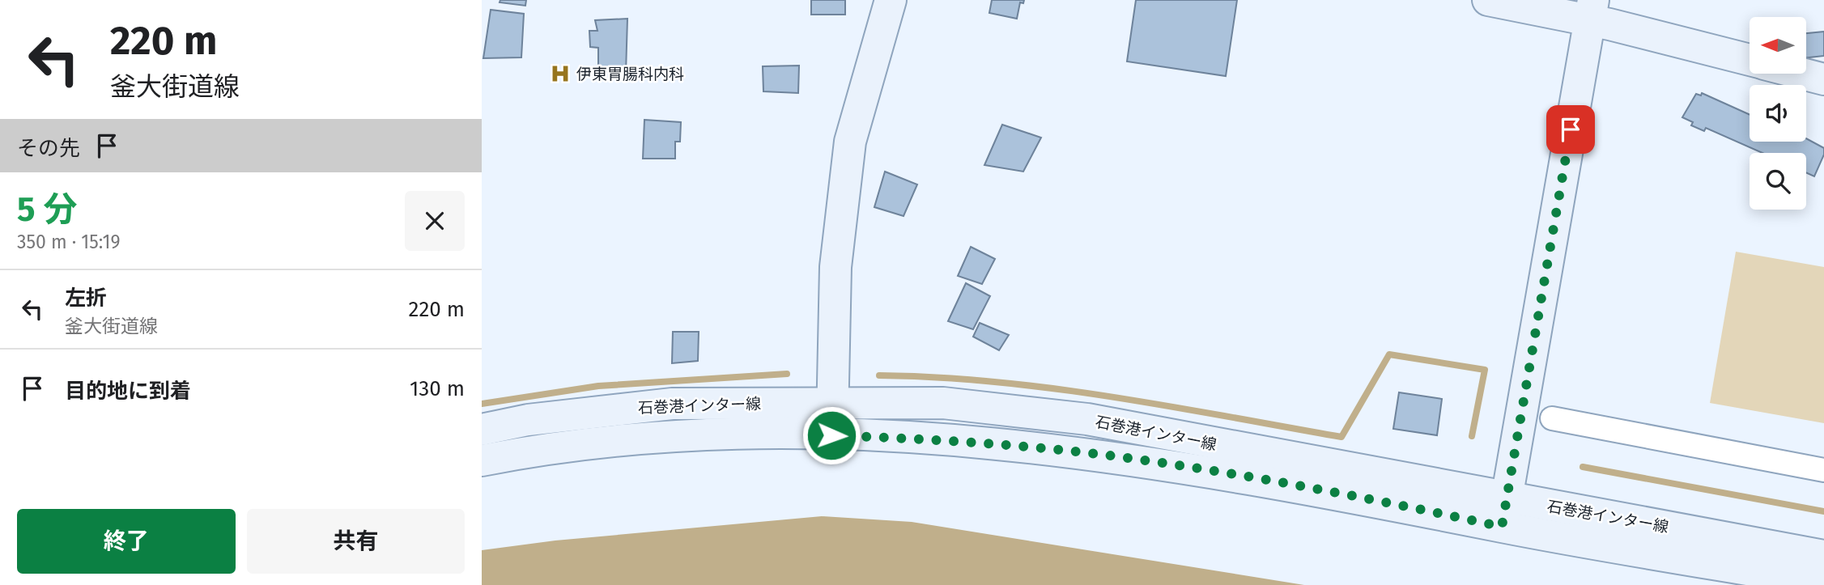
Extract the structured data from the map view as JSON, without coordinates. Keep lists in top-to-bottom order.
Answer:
{
  "streets": {
    "main road": ["石巻港インター線"]
  },
  "places": {
    "hospital": ["伊東胃腸科内科"]
  },
  "north": "left",
  "page": {
    "turn": ["220 m", "釜大街道線"],
    "then": "その先",
    "heading": ["5 分", "350 m · 15:19"],
    "list": [
      {
        "name": "左折",
        "note": "釜大街道線",
        "value": "220 m"
      },
      {
        "name": "目的地に到着",
        "value": "130 m"
      }
    ],
    "buttons": ["終了", "共有"]
  }
}
